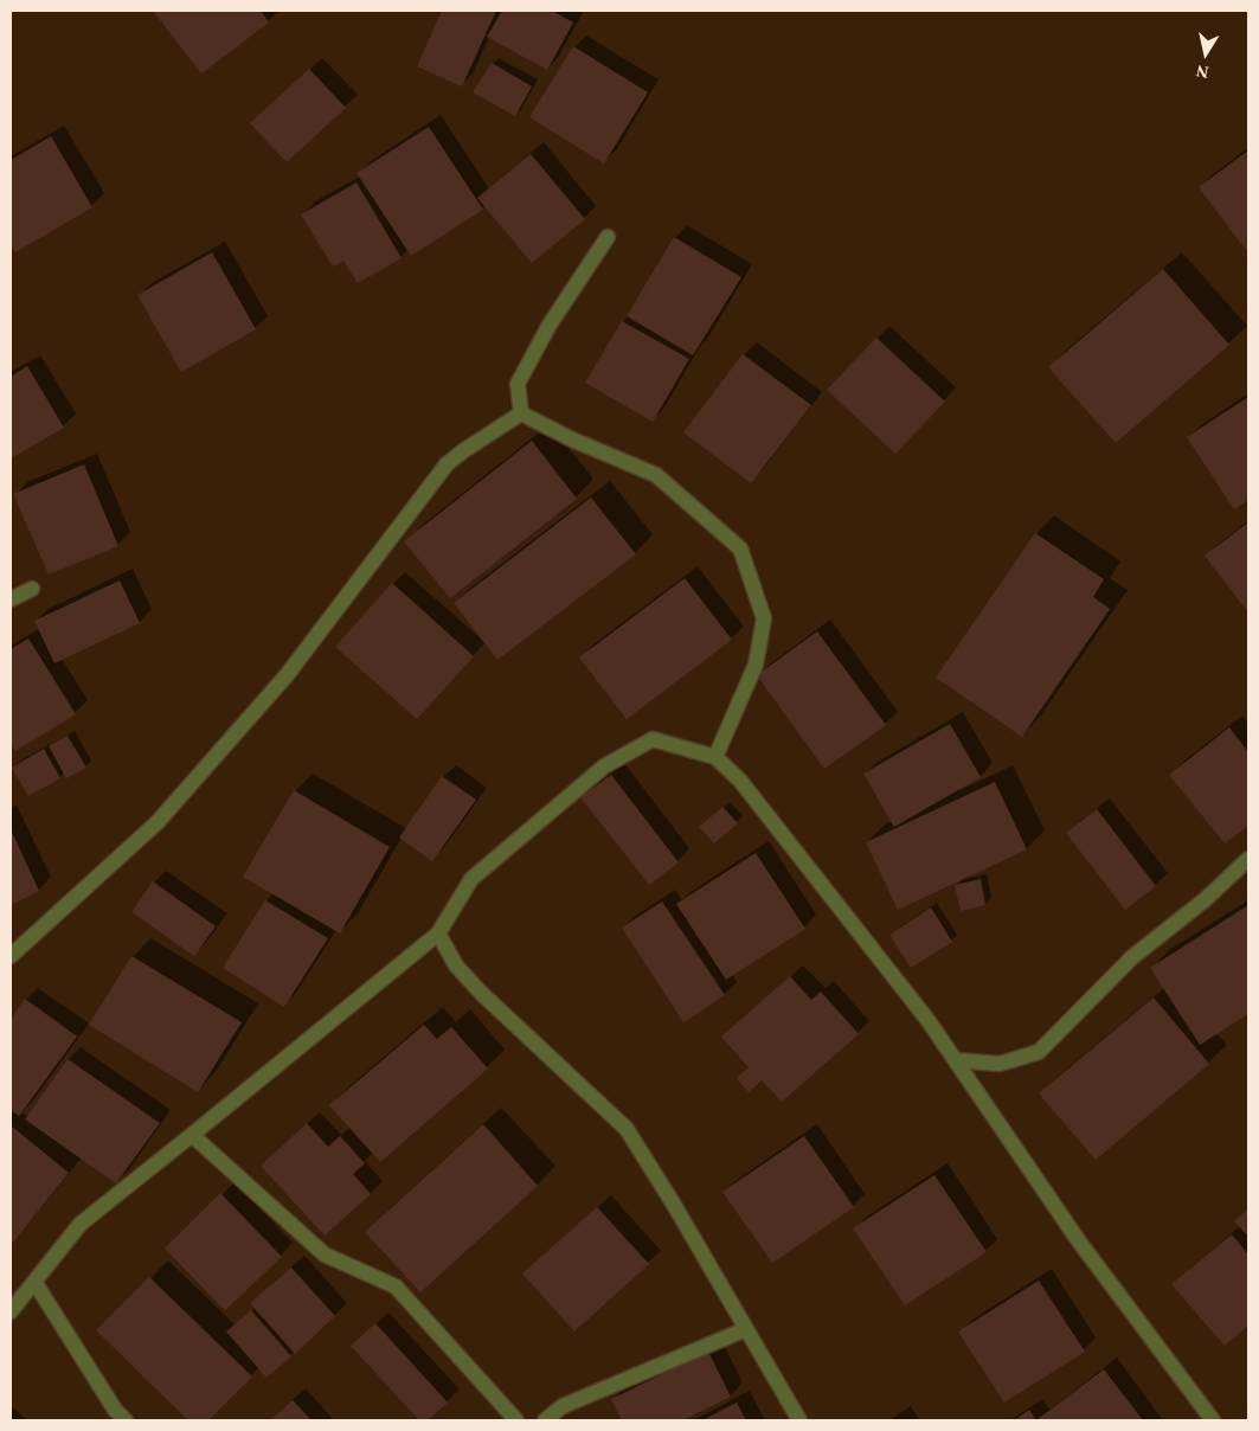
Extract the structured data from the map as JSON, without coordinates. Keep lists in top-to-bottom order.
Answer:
{
  "north": "bottom"
}
